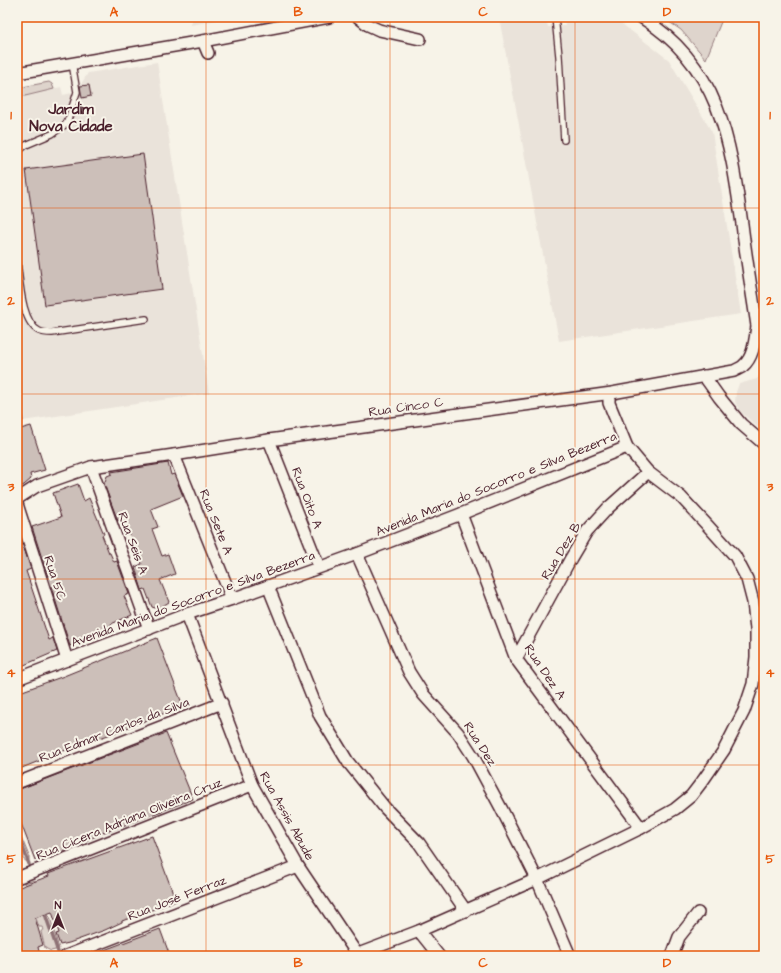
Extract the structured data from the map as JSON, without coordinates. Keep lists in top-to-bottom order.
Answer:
{
  "streets": {
    "street": [
      "Rua Cinco C",
      "Avenida Maria do Socorro e Silva Bezerra",
      "Rua Oito A",
      "Rua Sete A",
      "Rua Seis A",
      "Rua Dez B",
      "Rua 5C",
      "Rua Dez A",
      "Rua Edmar Carlos da Silva",
      "Rua Dez",
      "Rua Assis Abude",
      "Rua Cícera Adriana Oliveira Cruz",
      "Rua José Ferraz"
    ]
  },
  "crossings": [
    ["Rua Cinco C", "Rua Oito A"],
    ["Rua Cinco C", "Rua Sete A"],
    ["Rua Cinco C", "Rua Seis A"],
    ["Avenida Maria do Socorro e Silva Bezerra", "Rua Oito A"],
    ["Avenida Maria do Socorro e Silva Bezerra", "Rua Sete A"],
    ["Avenida Maria do Socorro e Silva Bezerra", "Rua Seis A"],
    ["Avenida Maria do Socorro e Silva Bezerra", "Rua Dez B"],
    ["Avenida Maria do Socorro e Silva Bezerra", "Rua 5C"],
    ["Avenida Maria do Socorro e Silva Bezerra", "Rua Dez A"],
    ["Avenida Maria do Socorro e Silva Bezerra", "Rua Dez"],
    ["Avenida Maria do Socorro e Silva Bezerra", "Rua Assis Abude"],
    ["Rua Dez B", "Rua Dez A"],
    ["Rua Edmar Carlos da Silva", "Rua Assis Abude"],
    ["Rua Assis Abude", "Rua Cícera Adriana Oliveira Cruz"],
    ["Rua Assis Abude", "Rua José Ferraz"]
  ],
  "districts": ["Jardim Nova Cidade"],
  "north": "top",
  "grid": {
    "columns": [
      "A",
      "B",
      "C",
      "D"
    ],
    "rows": [
      "1",
      "2",
      "3",
      "4",
      "5"
    ]
  }
}
